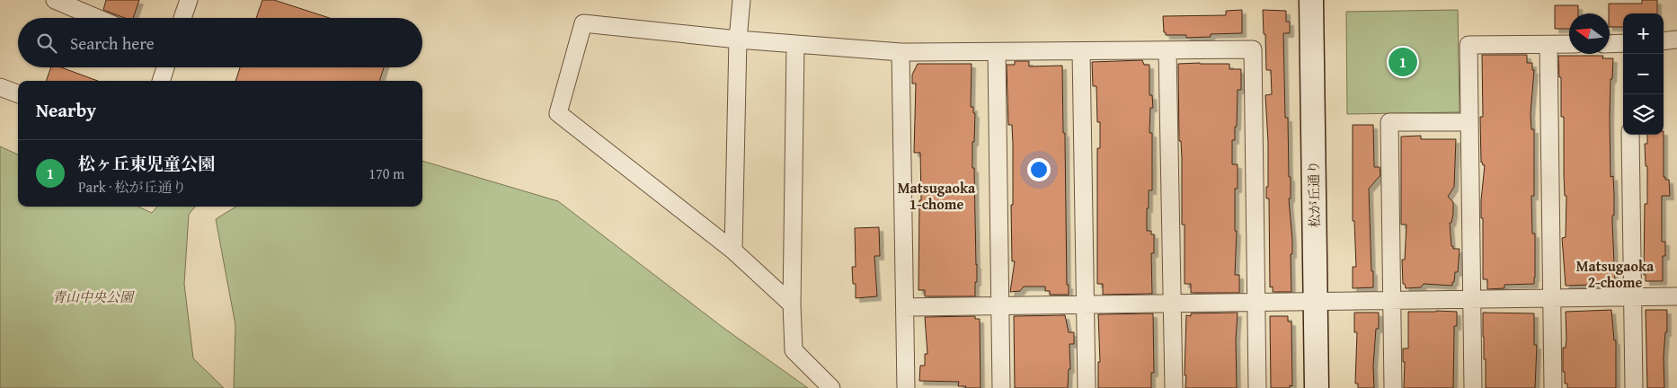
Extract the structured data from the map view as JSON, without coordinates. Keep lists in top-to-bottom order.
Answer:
{
  "streets": {
    "street": ["松が丘通り"]
  },
  "districts": ["Matsugaoka 1-chome", "Matsugaoka 2-chome"],
  "parks": ["青山中央公園"],
  "north": "left",
  "page": {
    "map_buttons": ["+", "−"],
    "search": "Search here",
    "pins": "1",
    "heading": "Nearby",
    "list": [
      {
        "mark": "1",
        "name": "松ヶ丘東児童公園",
        "note": "Park · 松が丘通り",
        "value": "170 m"
      }
    ]
  }
}
